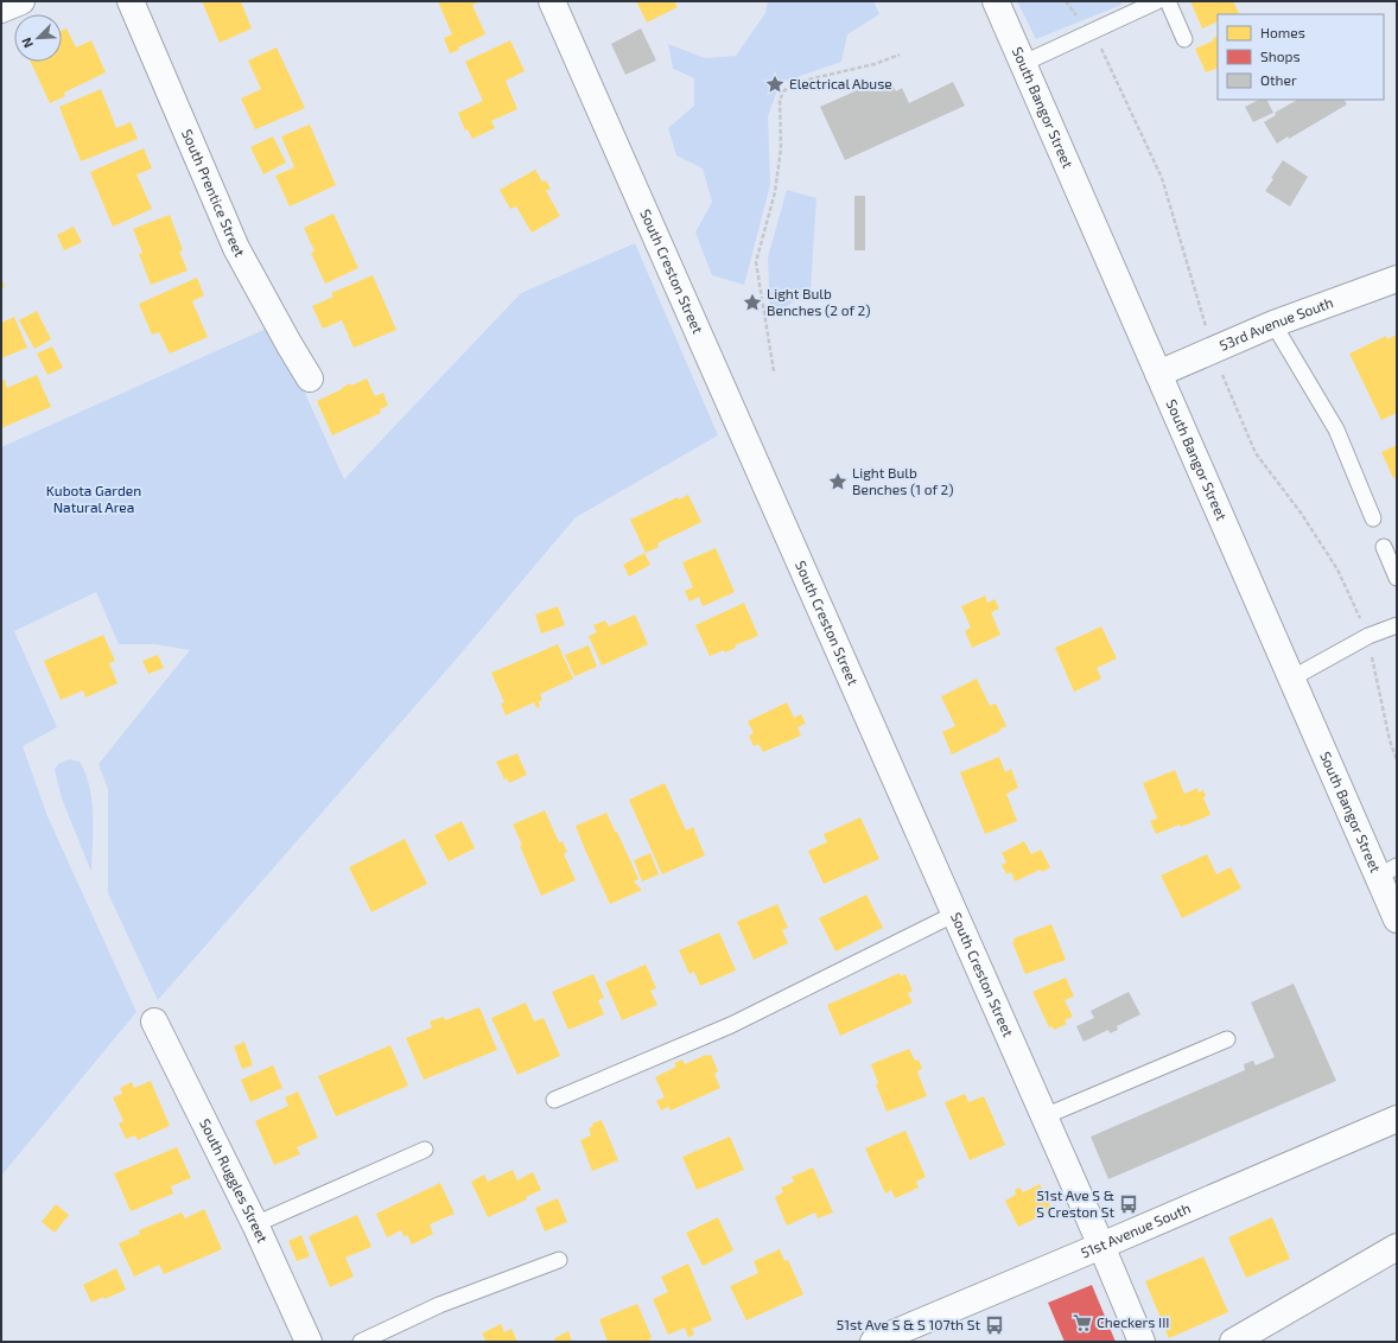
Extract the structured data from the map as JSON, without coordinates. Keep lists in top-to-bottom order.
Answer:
{
  "streets": {
    "street": [
      "South Bangor Street",
      "South Prentice Street",
      "South Creston Street",
      "53rd Avenue South",
      "South Ruggles Street",
      "51st Avenue South"
    ]
  },
  "crossings": [
    ["South Bangor Street", "53rd Avenue South"],
    ["South Creston Street", "51st Avenue South"]
  ],
  "parks": ["Kubota Garden Natural Area"],
  "places": {
    "place": ["Electrical Abuse", "Light Bulb Benches (2 of 2)", "Light Bulb Benches (1 of 2)"],
    "bus stop": ["51st Ave S & S Creston St", "51st Ave S & S 107th St"],
    "supermarket": ["Checkers III"]
  },
  "legend": ["Homes", "Shops", "Other"],
  "north": "bottom left"
}
